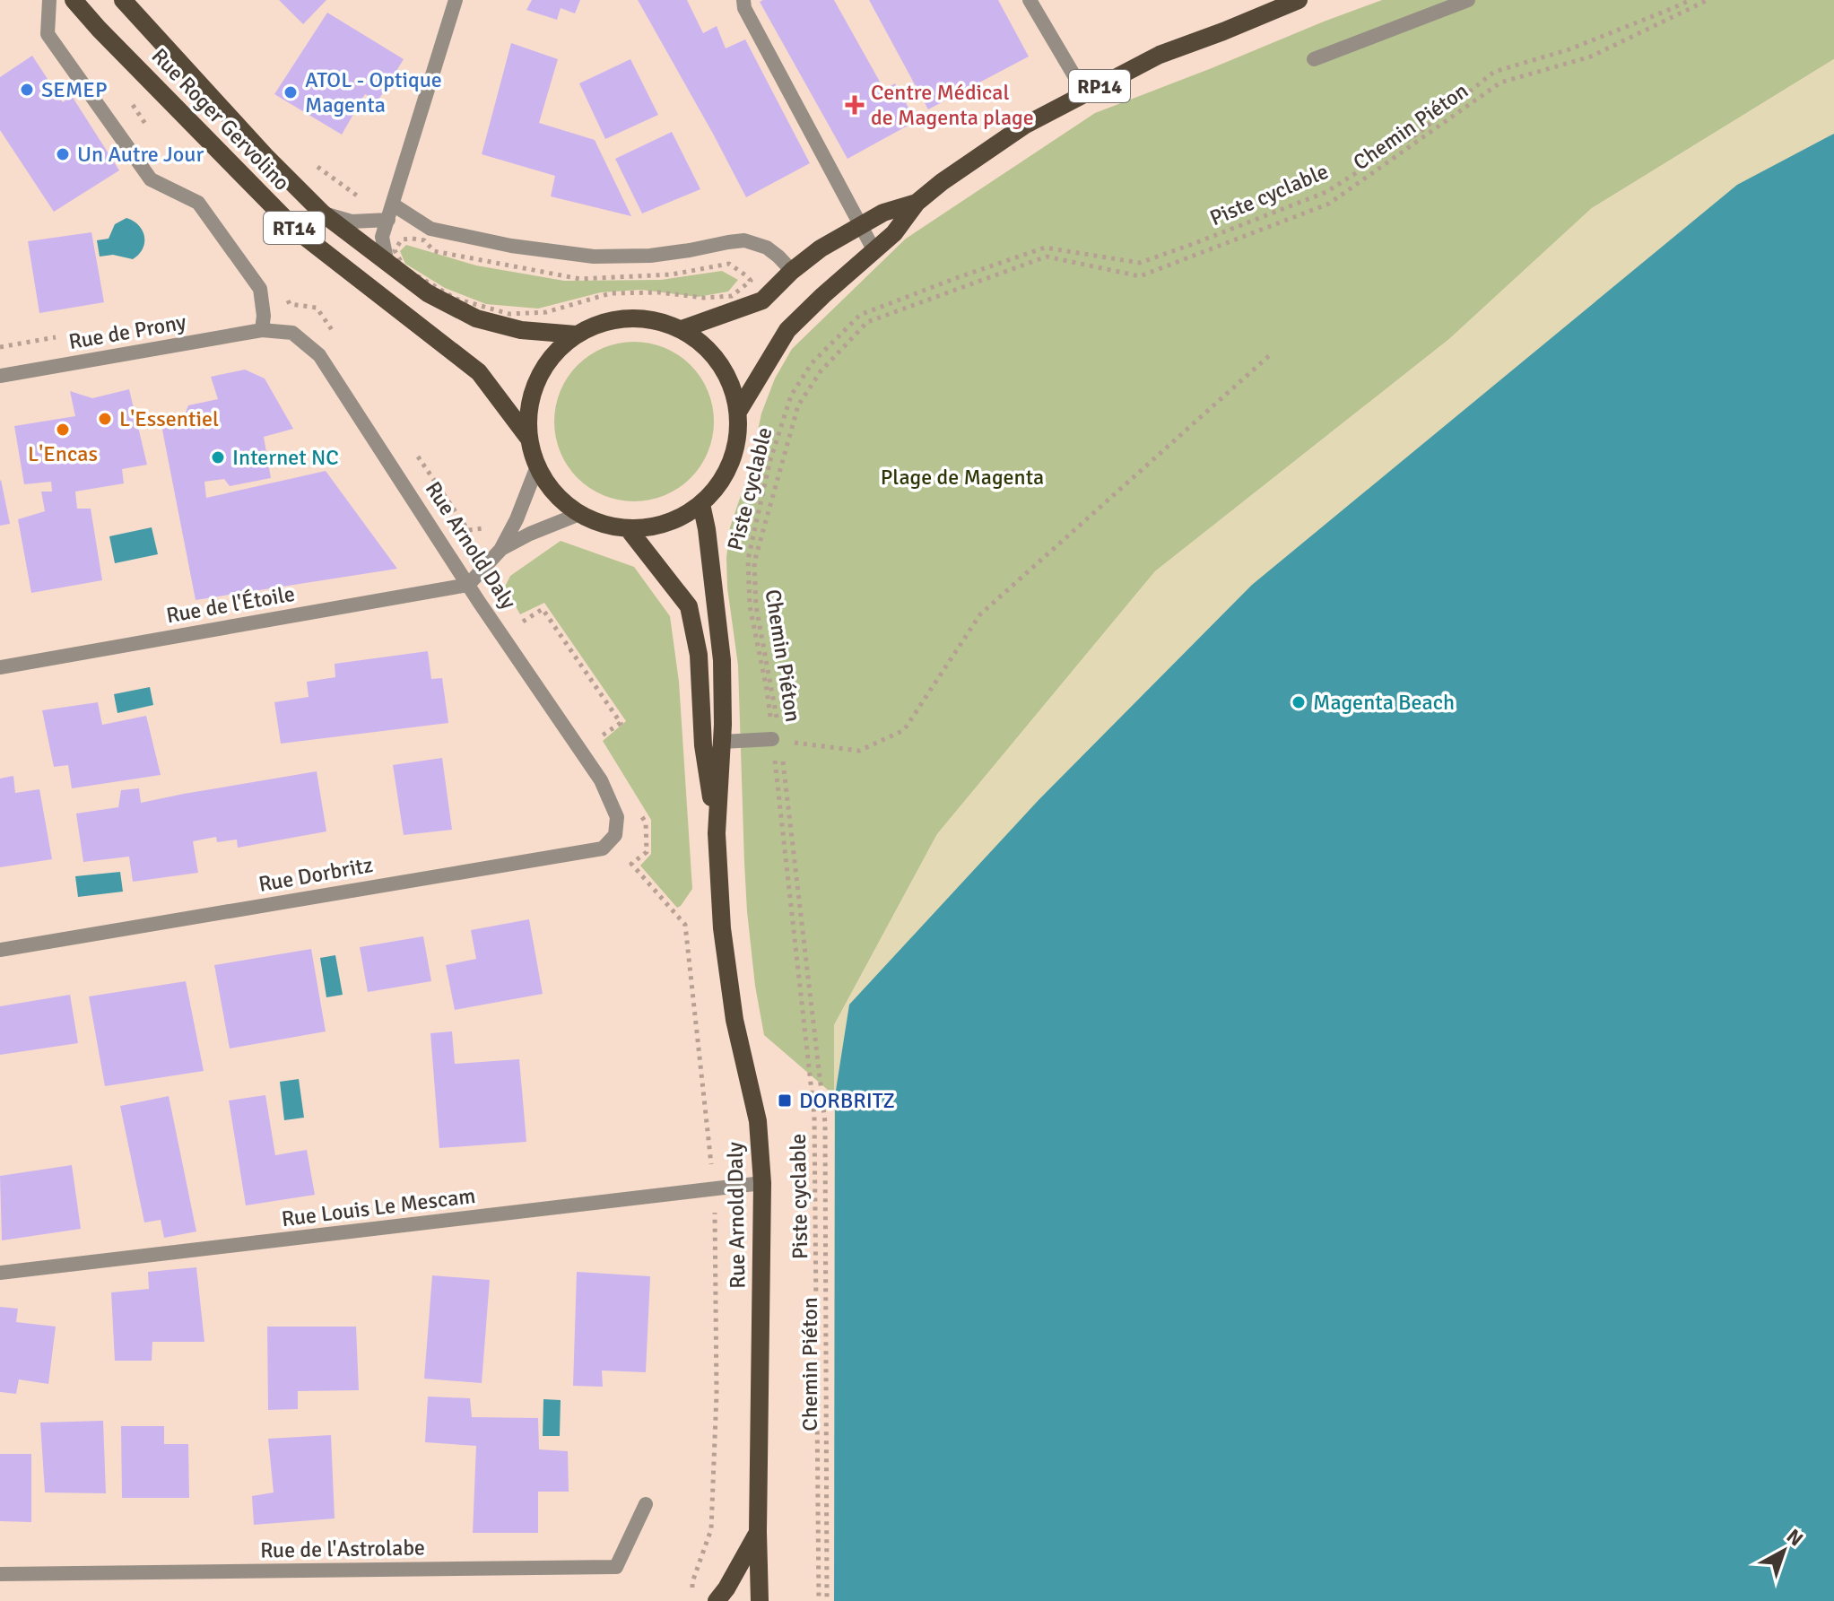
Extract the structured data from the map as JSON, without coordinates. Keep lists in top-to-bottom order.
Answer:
{
  "streets": {
    "main road": [
      "RP14",
      "Rue Roger Gervolino",
      "RT14",
      "Rue Arnold Daly"
    ],
    "street": [
      "Rue de Prony",
      "Rue de l'Étoile",
      "Rue Dorbritz",
      "Rue Louis Le Mescam",
      "Rue de l'Astrolabe"
    ],
    "path": ["Chemin Piéton", "Piste cyclable"]
  },
  "crossings": [
    ["Rue Roger Gervolino", "Rue Arnold Daly"],
    ["Chemin Piéton", "Piste cyclable"],
    ["Rue de Prony", "Rue Arnold Daly"],
    ["Rue Arnold Daly", "Rue de l'Étoile"],
    ["Rue Arnold Daly", "Rue Dorbritz"],
    ["Rue Arnold Daly", "Rue Louis Le Mescam"]
  ],
  "parks": ["Plage de Magenta"],
  "places": {
    "other": [
      "SEMEP",
      "ATOL - Optique Magenta",
      "Un Autre Jour",
      "L'Essentiel",
      "L'Encas",
      "Internet NC",
      "Magenta Beach"
    ],
    "health": ["Centre Médical de Magenta plage"],
    "transit": ["DORBRITZ"]
  },
  "north": "top right"
}
